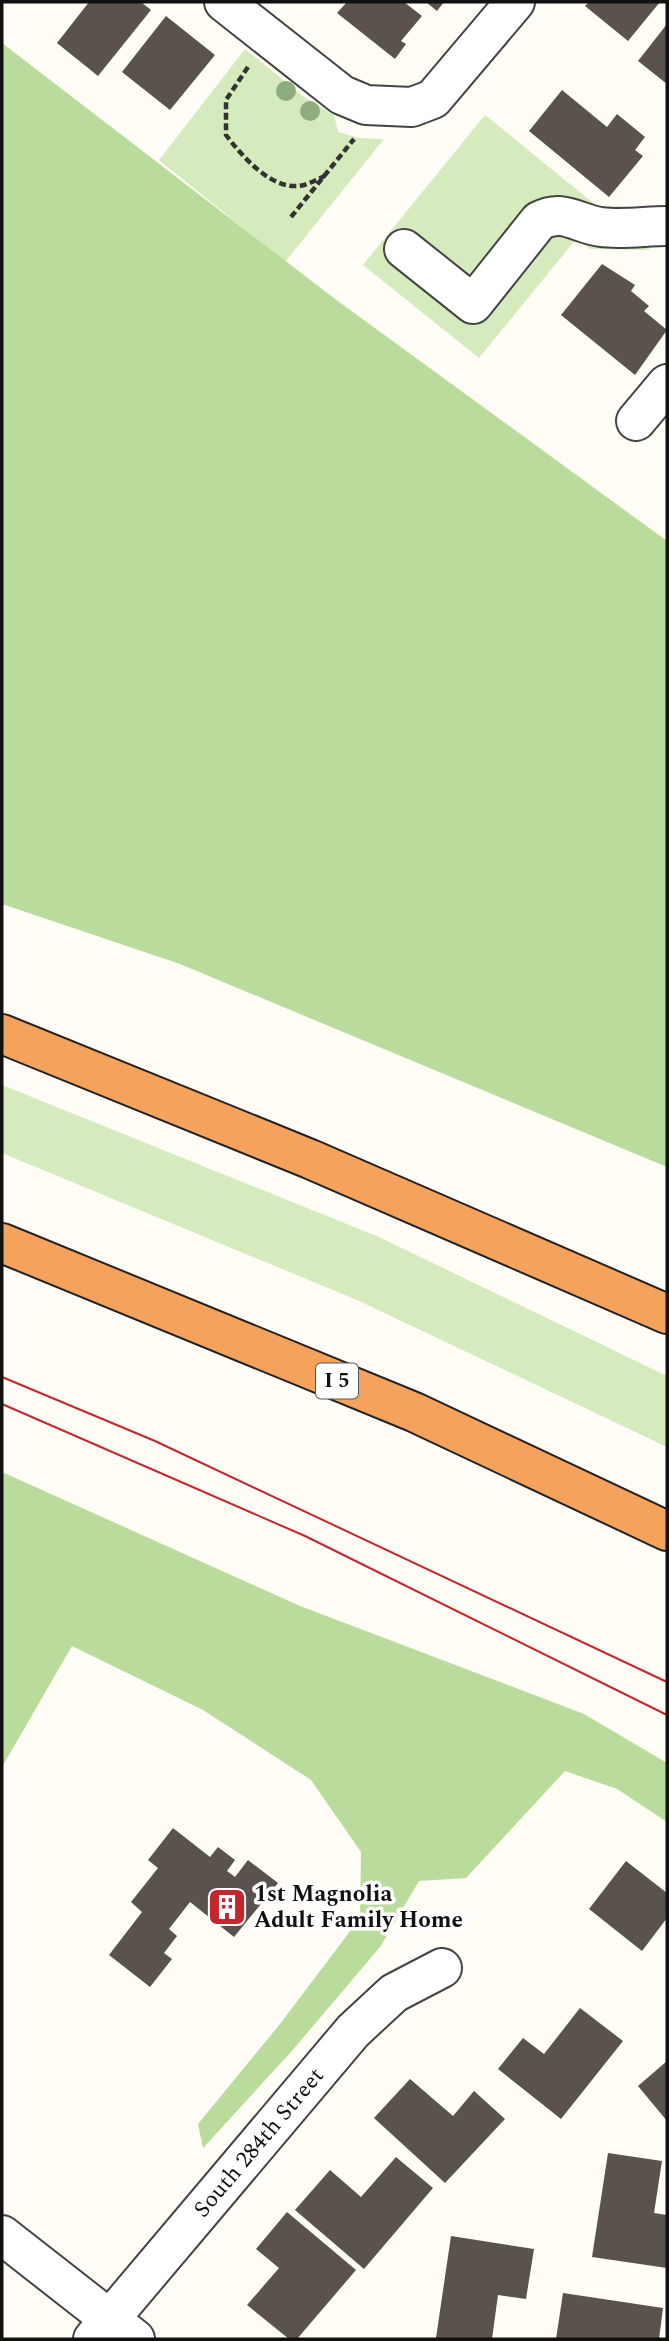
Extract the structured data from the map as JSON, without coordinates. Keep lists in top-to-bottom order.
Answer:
{
  "streets": {
    "highway": ["I 5"],
    "street": ["South 284th Street"]
  },
  "places": {
    "building": ["1st Magnolia Adult Family Home"]
  }
}
